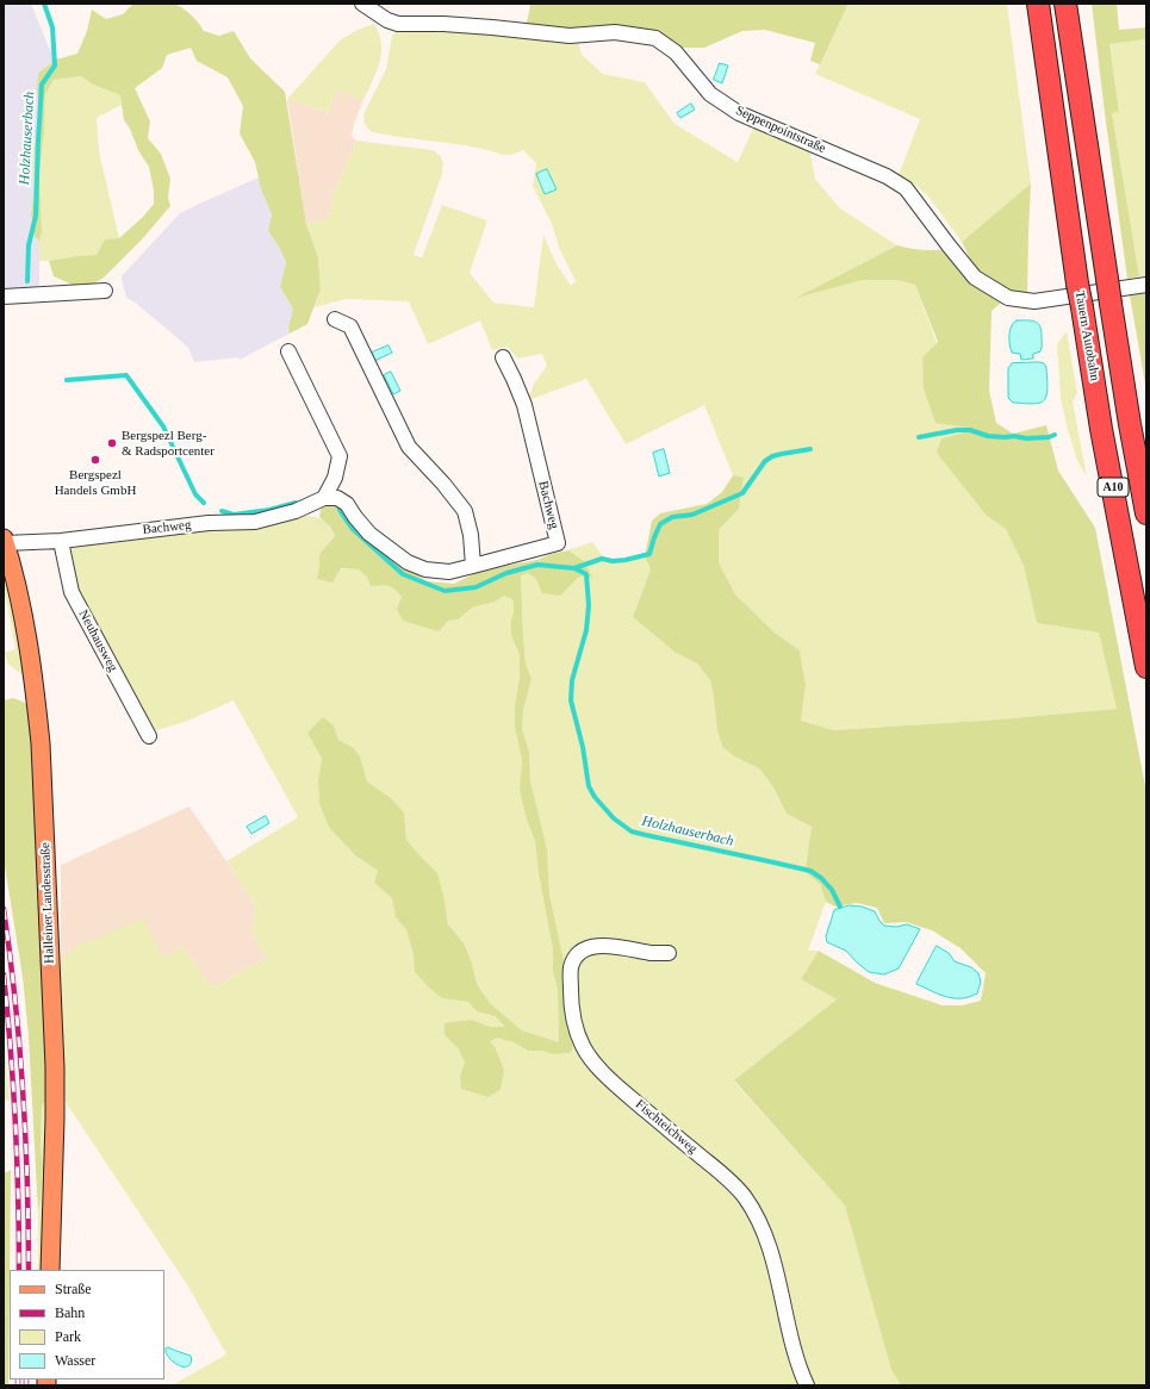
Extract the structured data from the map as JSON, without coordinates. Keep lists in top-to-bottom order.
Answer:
{
  "streets": {
    "highway": ["Tauern Autobahn", "A10"],
    "main road": ["Halleiner Landesstraße"],
    "street": [
      "Seppenpointstraße",
      "Bachweg",
      "Neuhausweg",
      "Fischteichweg"
    ]
  },
  "crossings": [
    ["Bachweg", "Neuhausweg"],
    ["Bachweg", "Halleiner Landesstraße"]
  ],
  "water": ["Holzhauserbach"],
  "places": ["Bergspezl Berg- & Radsportcenter", "Bergspezl Handels GmbH"],
  "legend": [
    "Straße",
    "Bahn",
    "Park",
    "Wasser"
  ]
}
